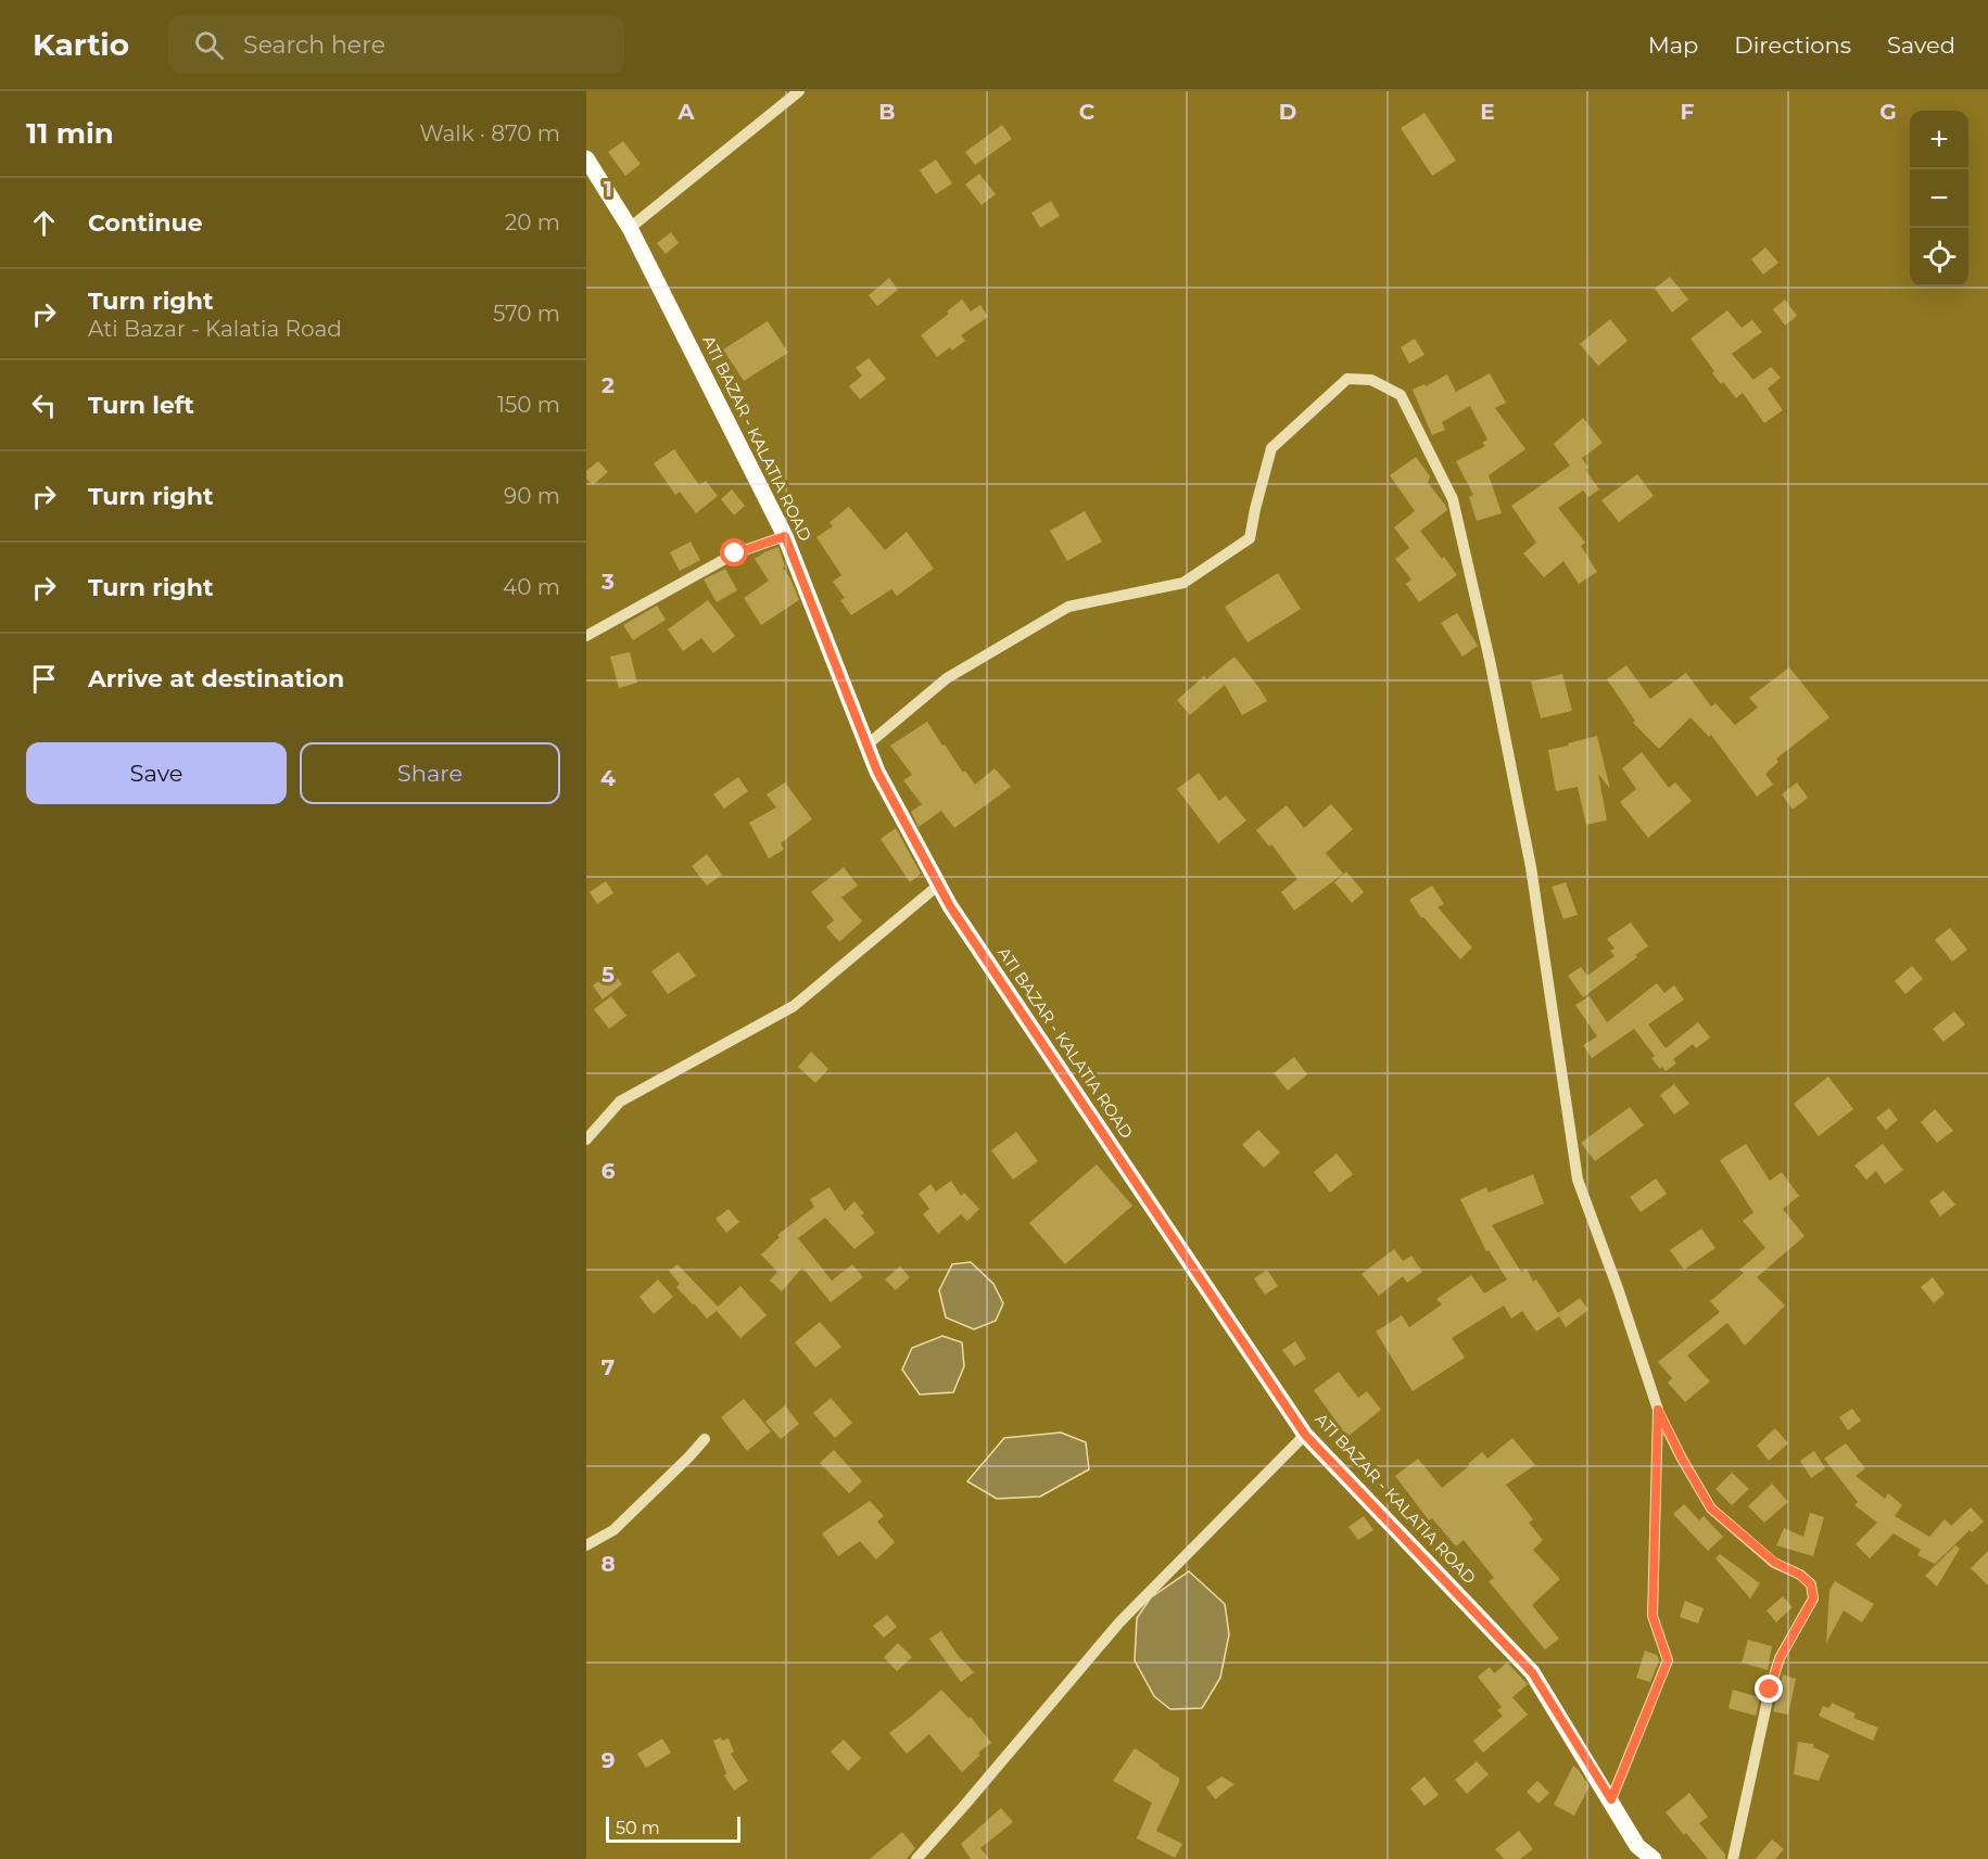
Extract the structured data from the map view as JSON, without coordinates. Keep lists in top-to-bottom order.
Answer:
{
  "streets": {
    "main road": ["ATI BAZAR - KALATIA ROAD"]
  },
  "scale_bar": "50 m",
  "page": {
    "header": "Kartio",
    "search": "Search here",
    "nav": ["Map", "Directions", "Saved"],
    "heading": ["11 min", "Walk · 870 m"],
    "map_buttons": ["+", "−"],
    "list": [
      ["Continue", "20 m"],
      ["Turn right", "Ati Bazar - Kalatia Road", "570 m"],
      ["Turn left", "150 m"],
      ["Turn right", "90 m"],
      ["Turn right", "40 m"],
      "Arrive at destination"
    ],
    "buttons": ["Save", "Share"],
    "scale": "50 m"
  },
  "grid": {
    "columns": [
      "A",
      "B",
      "C",
      "D",
      "E",
      "F",
      "G"
    ],
    "rows": [
      "1",
      "2",
      "3",
      "4",
      "5",
      "6",
      "7",
      "8",
      "9"
    ]
  }
}
